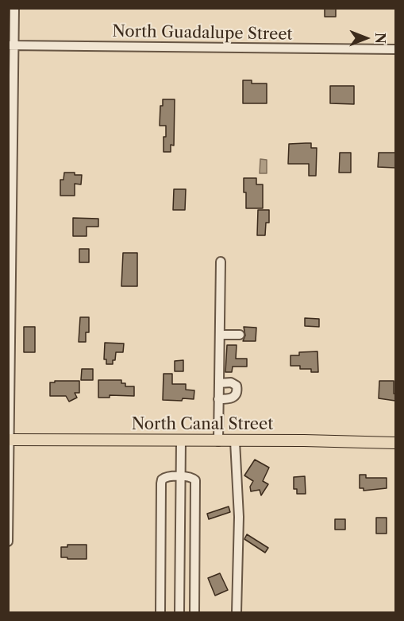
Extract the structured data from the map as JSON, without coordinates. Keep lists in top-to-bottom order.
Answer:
{
  "streets": {
    "main road": ["North Canal Street"],
    "street": ["North Guadalupe Street"]
  },
  "north": "right"
}
